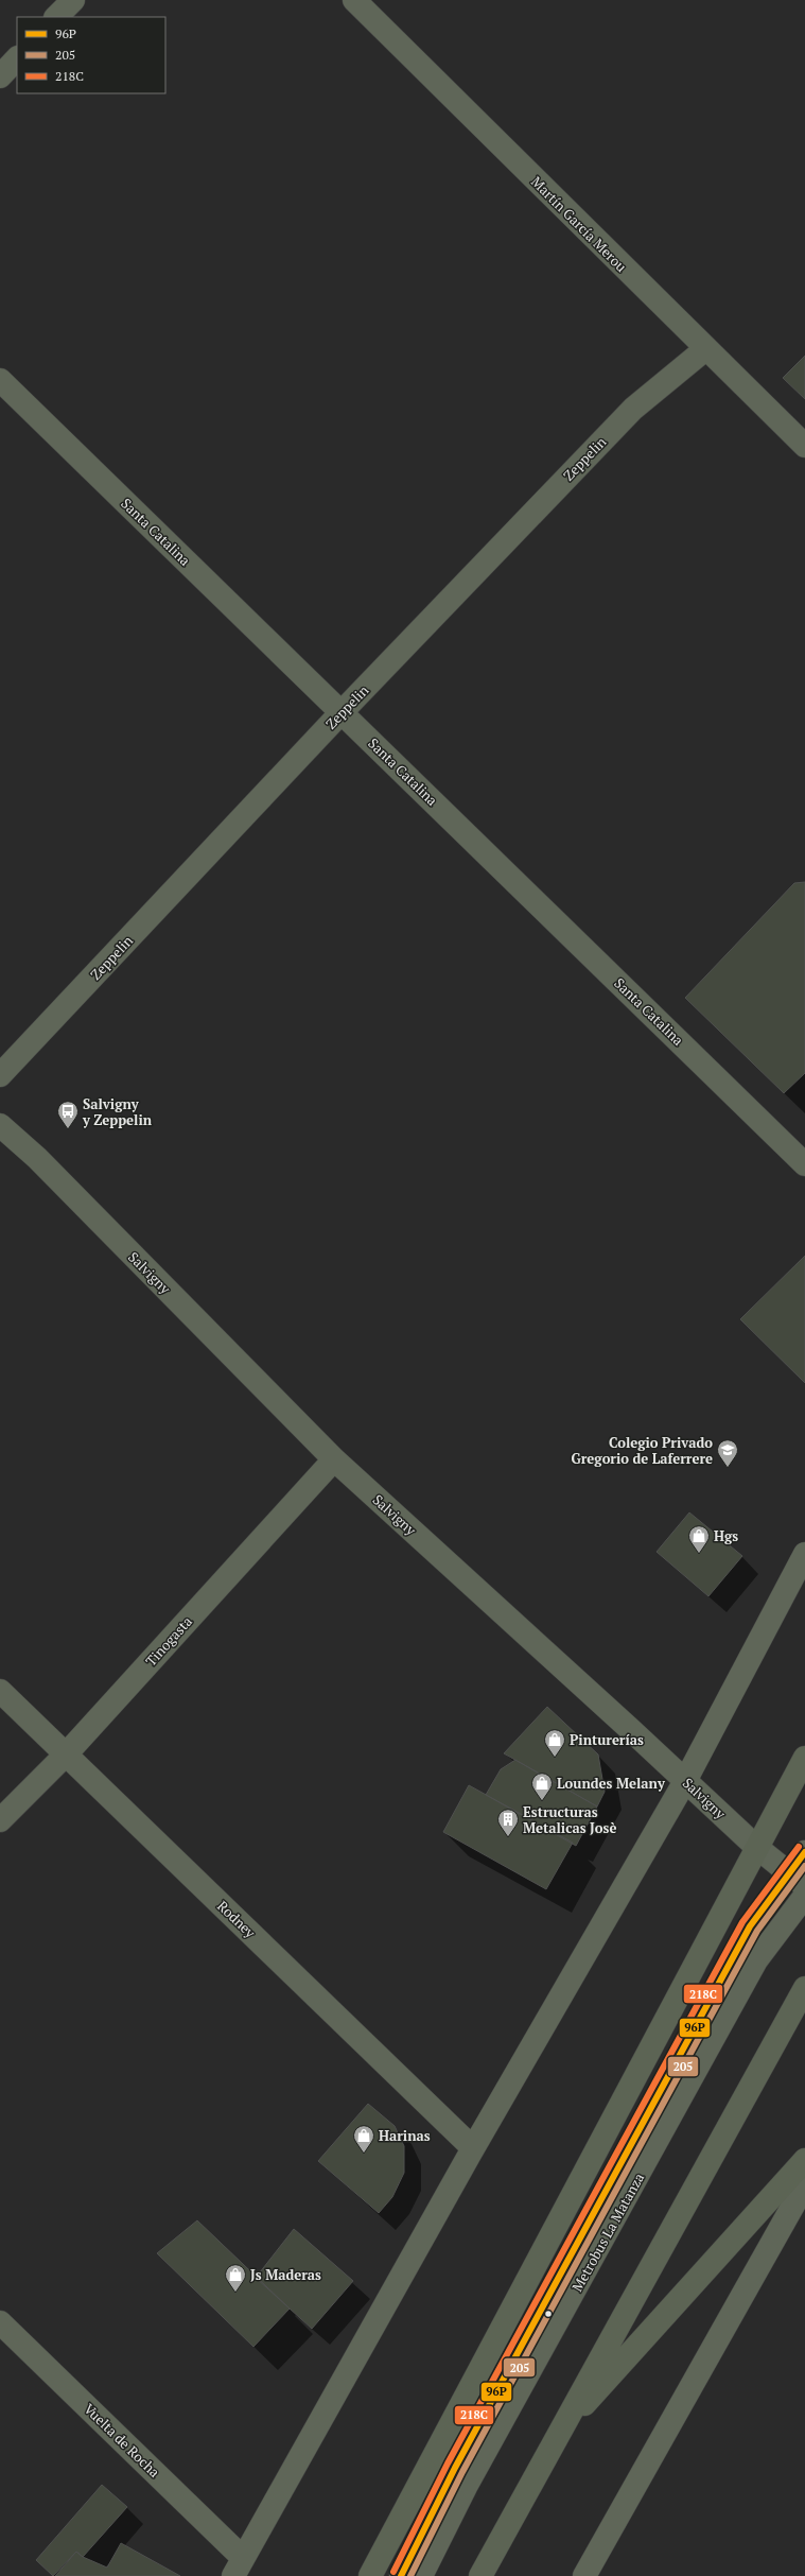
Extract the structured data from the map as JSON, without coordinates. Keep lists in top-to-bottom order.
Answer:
{
  "streets": {
    "street": [
      "Martín García Merou",
      "Zeppelin",
      "Santa Catalina",
      "Salvigny",
      "Tinogasta",
      "Rodney",
      "Metrobus La Matanza",
      "Vuelta de Rocha"
    ]
  },
  "crossings": [
    ["Martín García Merou", "Zeppelin"],
    ["Zeppelin", "Santa Catalina"],
    ["Salvigny", "Tinogasta"],
    ["Salvigny", "Metrobus La Matanza"],
    ["Tinogasta", "Rodney"]
  ],
  "places": {
    "bus stop": ["Salvigny y Zeppelin"],
    "school or university": ["Colegio Privado Gregorio de Laferrere"],
    "shop": [
      "Hgs",
      "Pinturerías",
      "Loundes Melany",
      "Harinas",
      "Js Maderas"
    ],
    "building": ["Estructuras Metalicas Josè"]
  },
  "lines": ["transit line 218C", "transit line 96P", "transit line 205"],
  "legend": ["96P", "205", "218C"]
}
